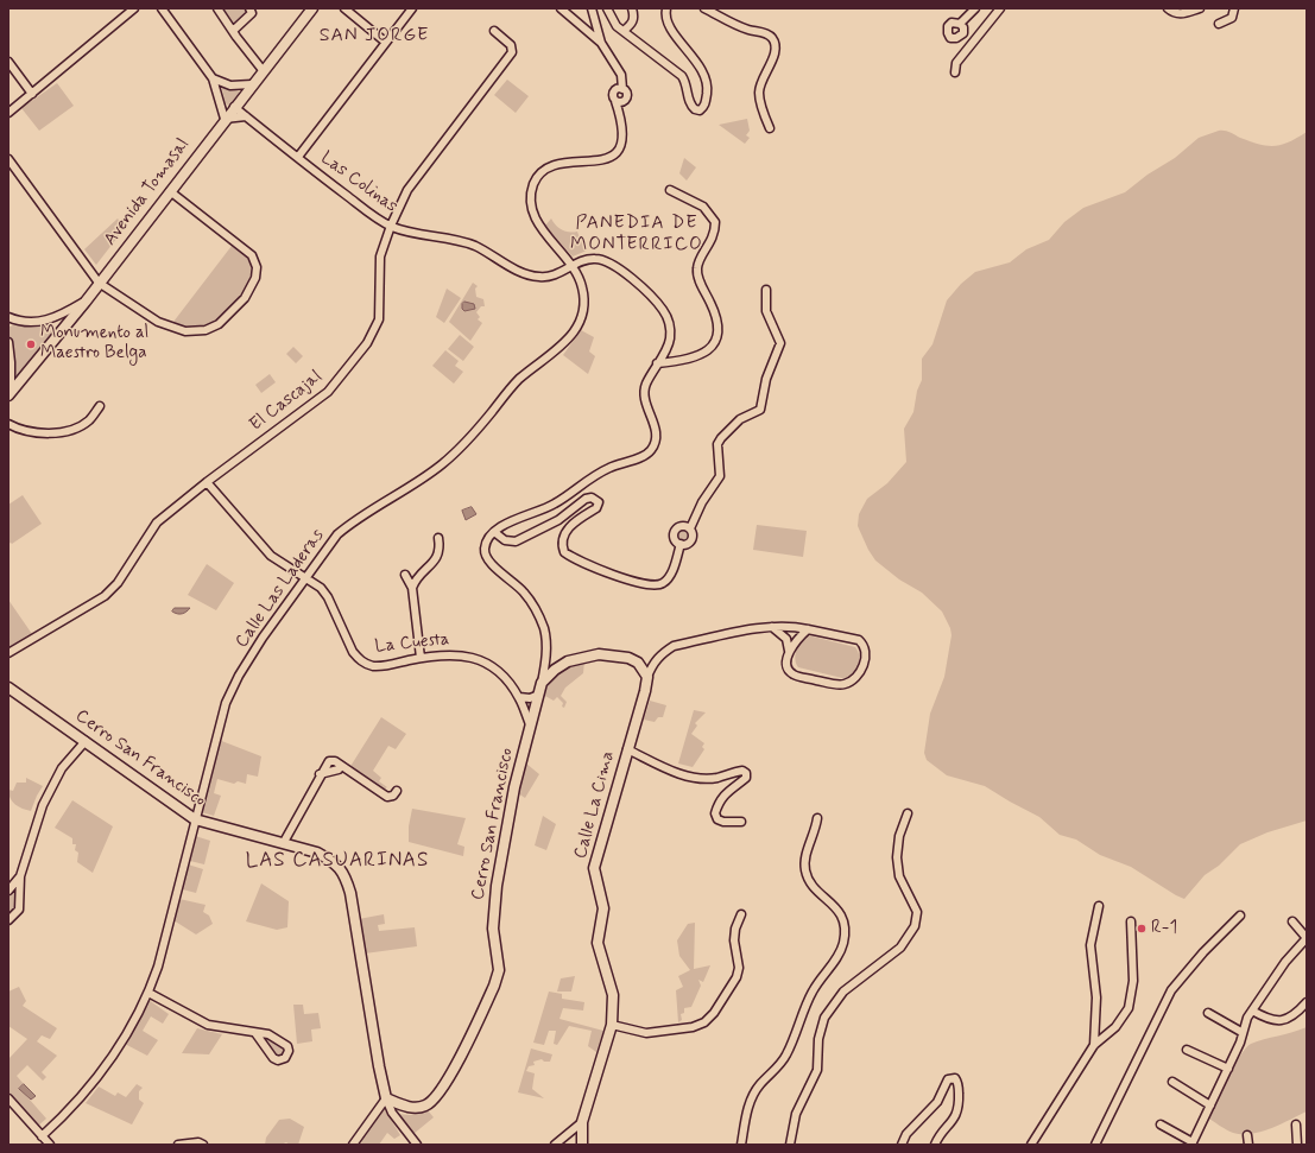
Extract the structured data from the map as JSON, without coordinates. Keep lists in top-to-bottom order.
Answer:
{
  "streets": {
    "street": [
      "Las Colinas",
      "Avenida Tomasal",
      "El Cascajal",
      "Calle Las Laderas",
      "La Cuesta",
      "Cerro San Francisco",
      "Calle La Cima"
    ]
  },
  "crossings": [
    ["Las Colinas", "Avenida Tomasal"],
    ["Las Colinas", "El Cascajal"],
    ["Las Colinas", "Calle Las Laderas"],
    ["El Cascajal", "La Cuesta"],
    ["Calle Las Laderas", "La Cuesta"],
    ["Calle Las Laderas", "Cerro San Francisco"],
    ["La Cuesta", "Cerro San Francisco"]
  ],
  "districts": ["SAN JORGE", "PANEDIA DE MONTERRICO", "LAS CASUARINAS"],
  "places": ["Monumento al Maestro Belga", "R-1"]
}
